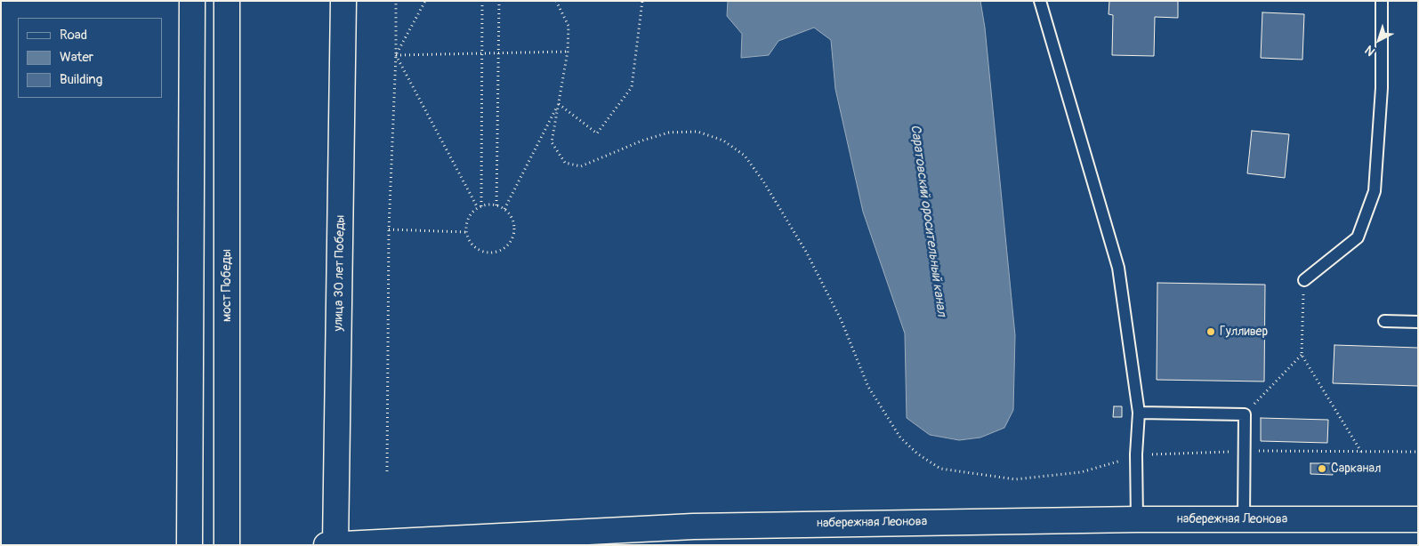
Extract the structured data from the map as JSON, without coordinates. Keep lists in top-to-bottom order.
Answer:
{
  "streets": {
    "main road": ["улица 30 лет Победы", "мост Победы", "набережная Леонова"]
  },
  "crossings": [
    ["улица 30 лет Победы", "набережная Леонова"]
  ],
  "water": ["Саратовский оросительный канал"],
  "places": ["Гулливер", "Сарканал"],
  "legend": ["Road", "Water", "Building"],
  "north": "bottom left"
}
